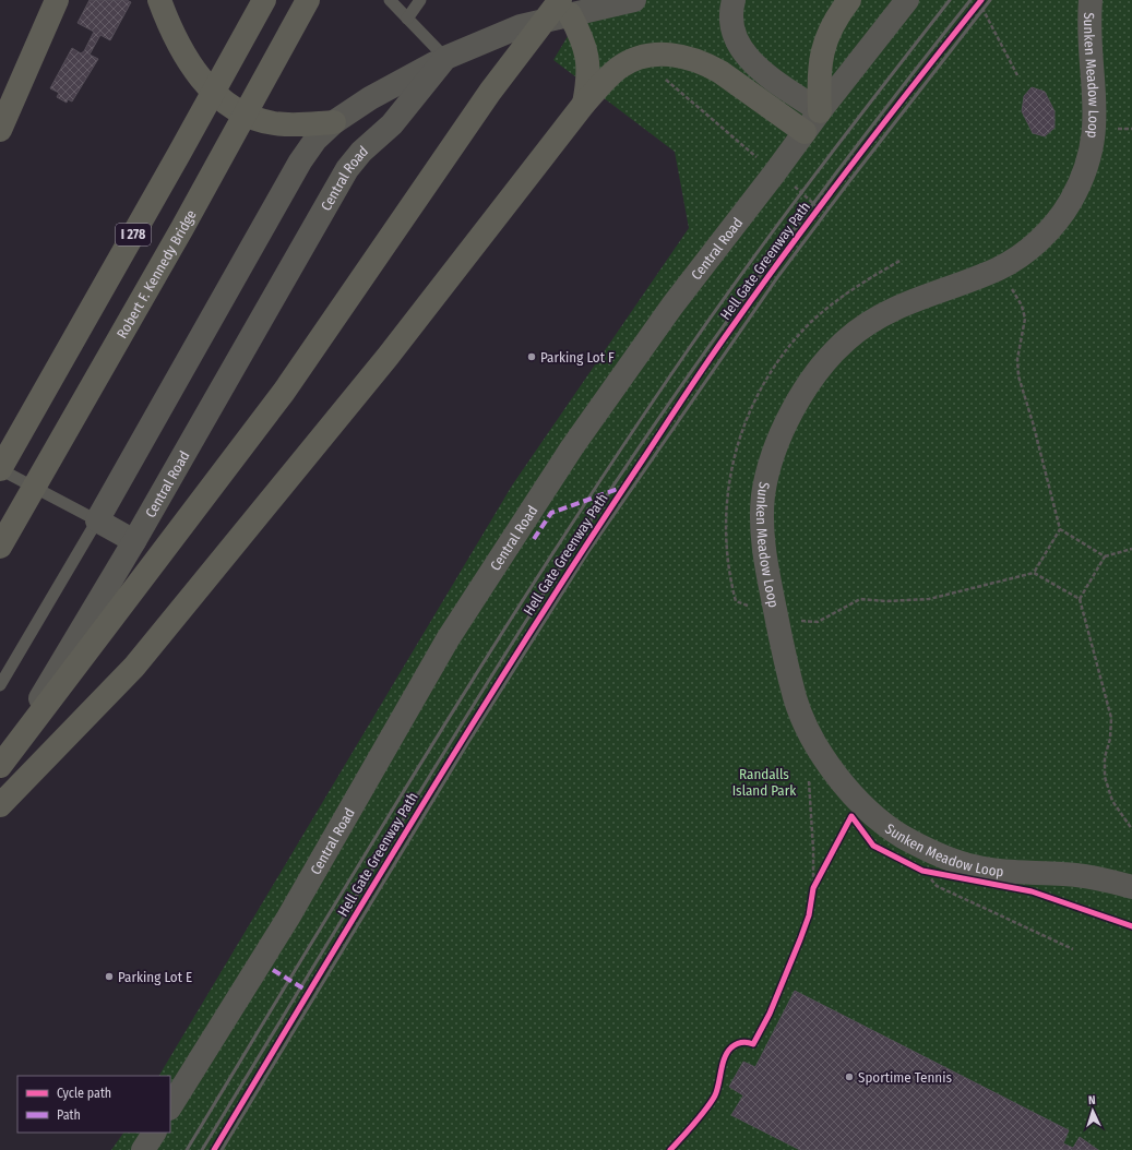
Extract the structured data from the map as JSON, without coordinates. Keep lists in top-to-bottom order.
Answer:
{
  "streets": {
    "highway": ["I 278", "Robert F. Kennedy Bridge"],
    "street": ["Sunken Meadow Loop", "Central Road"],
    "cycle path": ["Hell Gate Greenway Path"]
  },
  "parks": ["Randalls Island Park"],
  "places": ["Parking Lot F", "Parking Lot E", "Sportime Tennis"],
  "legend": ["Cycle path", "Path"],
  "north": "top"
}
